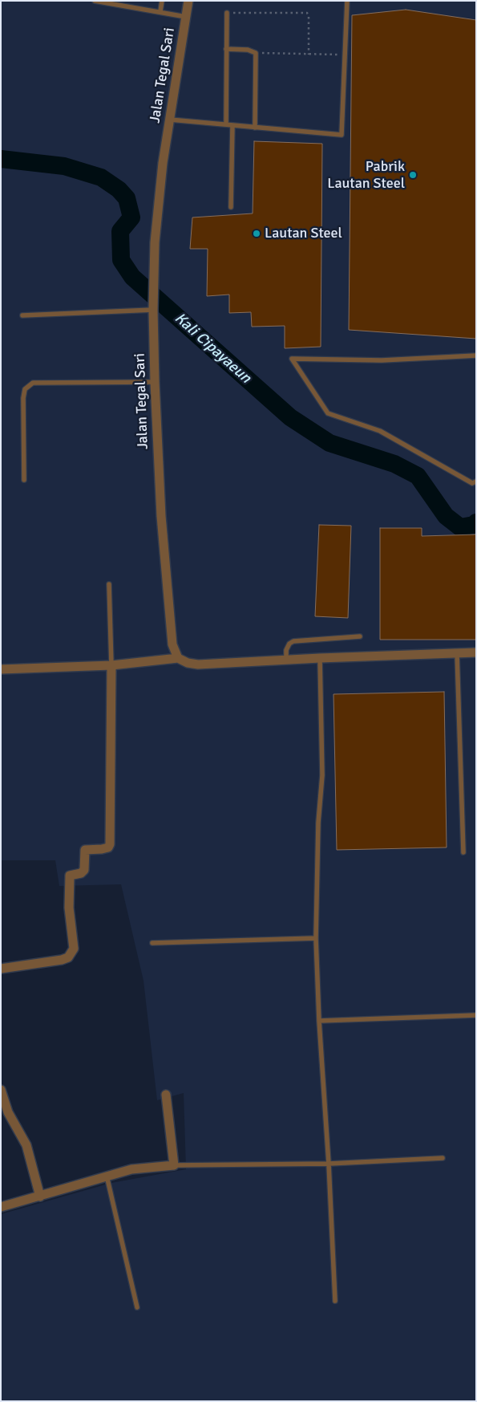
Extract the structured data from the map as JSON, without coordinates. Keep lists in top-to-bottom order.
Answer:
{
  "streets": {
    "street": ["Jalan Tegal Sari"]
  },
  "water": ["Kali Cipayaeun"],
  "places": ["Pabrik Lautan Steel", "Lautan Steel"]
}
